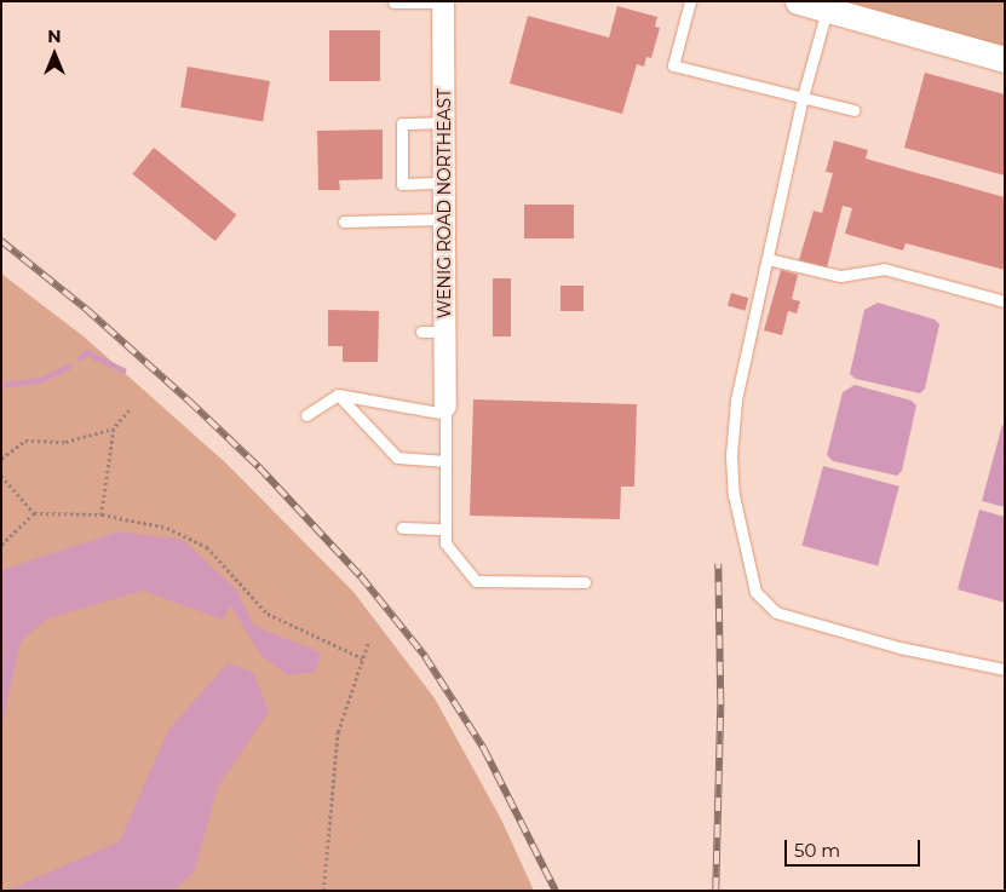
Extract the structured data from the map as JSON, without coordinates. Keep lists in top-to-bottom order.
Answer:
{
  "streets": {
    "street": ["WENIG ROAD NORTHEAST"]
  },
  "scale_bar": "50 m",
  "north": "top"
}
